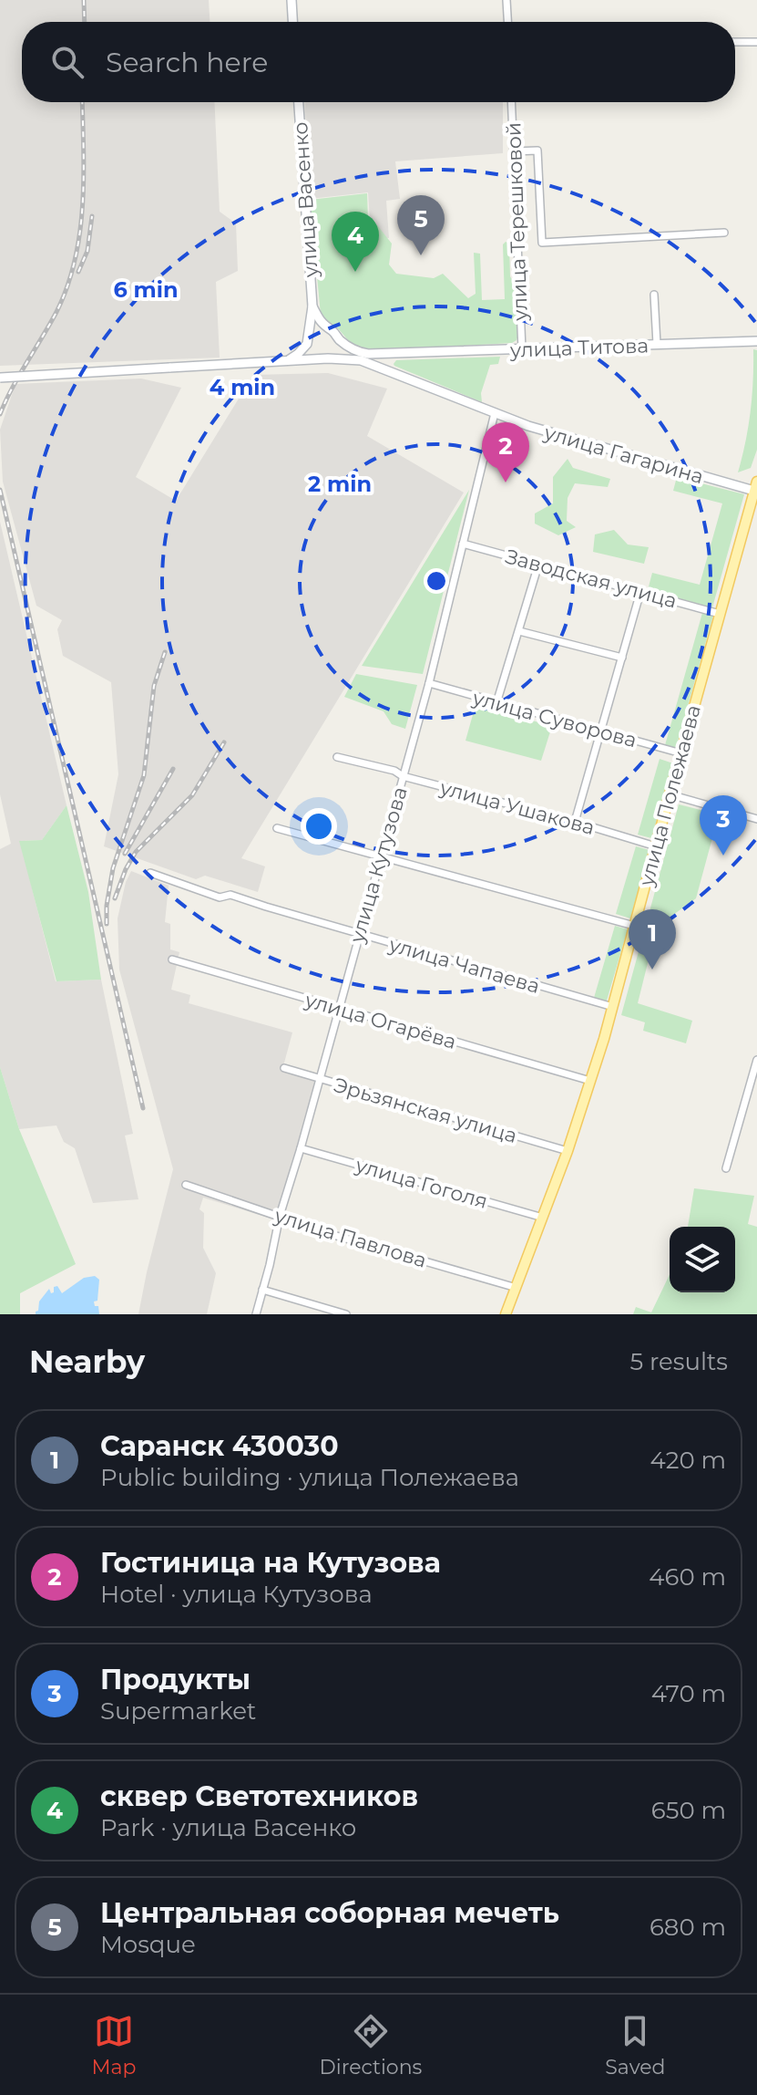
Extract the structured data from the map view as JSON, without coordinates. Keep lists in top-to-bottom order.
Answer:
{
  "streets": {
    "main road": [
      "улица Васенко",
      "улица Титова",
      "улица Гагарина",
      "улица Полежаева"
    ],
    "street": [
      "улица Терешковой",
      "Заводская улица",
      "улица Суворова",
      "улица Ушакова",
      "улица Кутузова",
      "улица Чапаева",
      "улица Огарёва",
      "Эрьзянская улица",
      "улица Гоголя",
      "улица Павлова"
    ]
  },
  "crossings": [
    ["улица Васенко", "улица Титова"],
    ["улица Васенко", "улица Гагарина"],
    ["улица Терешковой", "улица Титова"],
    ["улица Титова", "улица Гагарина"],
    ["улица Гагарина", "улица Полежаева"],
    ["улица Гагарина", "улица Кутузова"],
    ["Заводская улица", "улица Полежаева"],
    ["Заводская улица", "улица Кутузова"],
    ["улица Суворова", "улица Полежаева"],
    ["улица Суворова", "улица Кутузова"],
    ["улица Полежаева", "улица Ушакова"],
    ["улица Полежаева", "улица Чапаева"],
    ["улица Полежаева", "улица Огарёва"],
    ["улица Полежаева", "Эрьзянская улица"],
    ["улица Полежаева", "улица Гоголя"],
    ["улица Полежаева", "улица Павлова"],
    ["улица Ушакова", "улица Кутузова"],
    ["улица Кутузова", "улица Чапаева"],
    ["улица Кутузова", "улица Огарёва"],
    ["улица Кутузова", "Эрьзянская улица"],
    ["улица Кутузова", "улица Гоголя"],
    ["улица Кутузова", "улица Павлова"]
  ],
  "page": {
    "search": "Search here",
    "pins": [
      "5",
      "4",
      "2",
      "3",
      "1"
    ],
    "heading": ["Nearby", "5 results"],
    "list": [
      {
        "mark": "1",
        "name": "Саранск 430030",
        "note": "Public building · улица Полежаева",
        "value": "420 m"
      },
      {
        "mark": "2",
        "name": "Гостиница на Кутузова",
        "note": "Hotel · улица Кутузова",
        "value": "460 m"
      },
      {
        "mark": "3",
        "name": "Продукты",
        "note": "Supermarket",
        "value": "470 m"
      },
      {
        "mark": "4",
        "name": "сквер Светотехников",
        "note": "Park · улица Васенко",
        "value": "650 m"
      },
      {
        "mark": "5",
        "name": "Центральная соборная мечеть",
        "note": "Mosque",
        "value": "680 m"
      }
    ],
    "nav": ["Map", "Directions", "Saved"]
  },
  "rings": ["6 min", "4 min", "2 min"]
}
